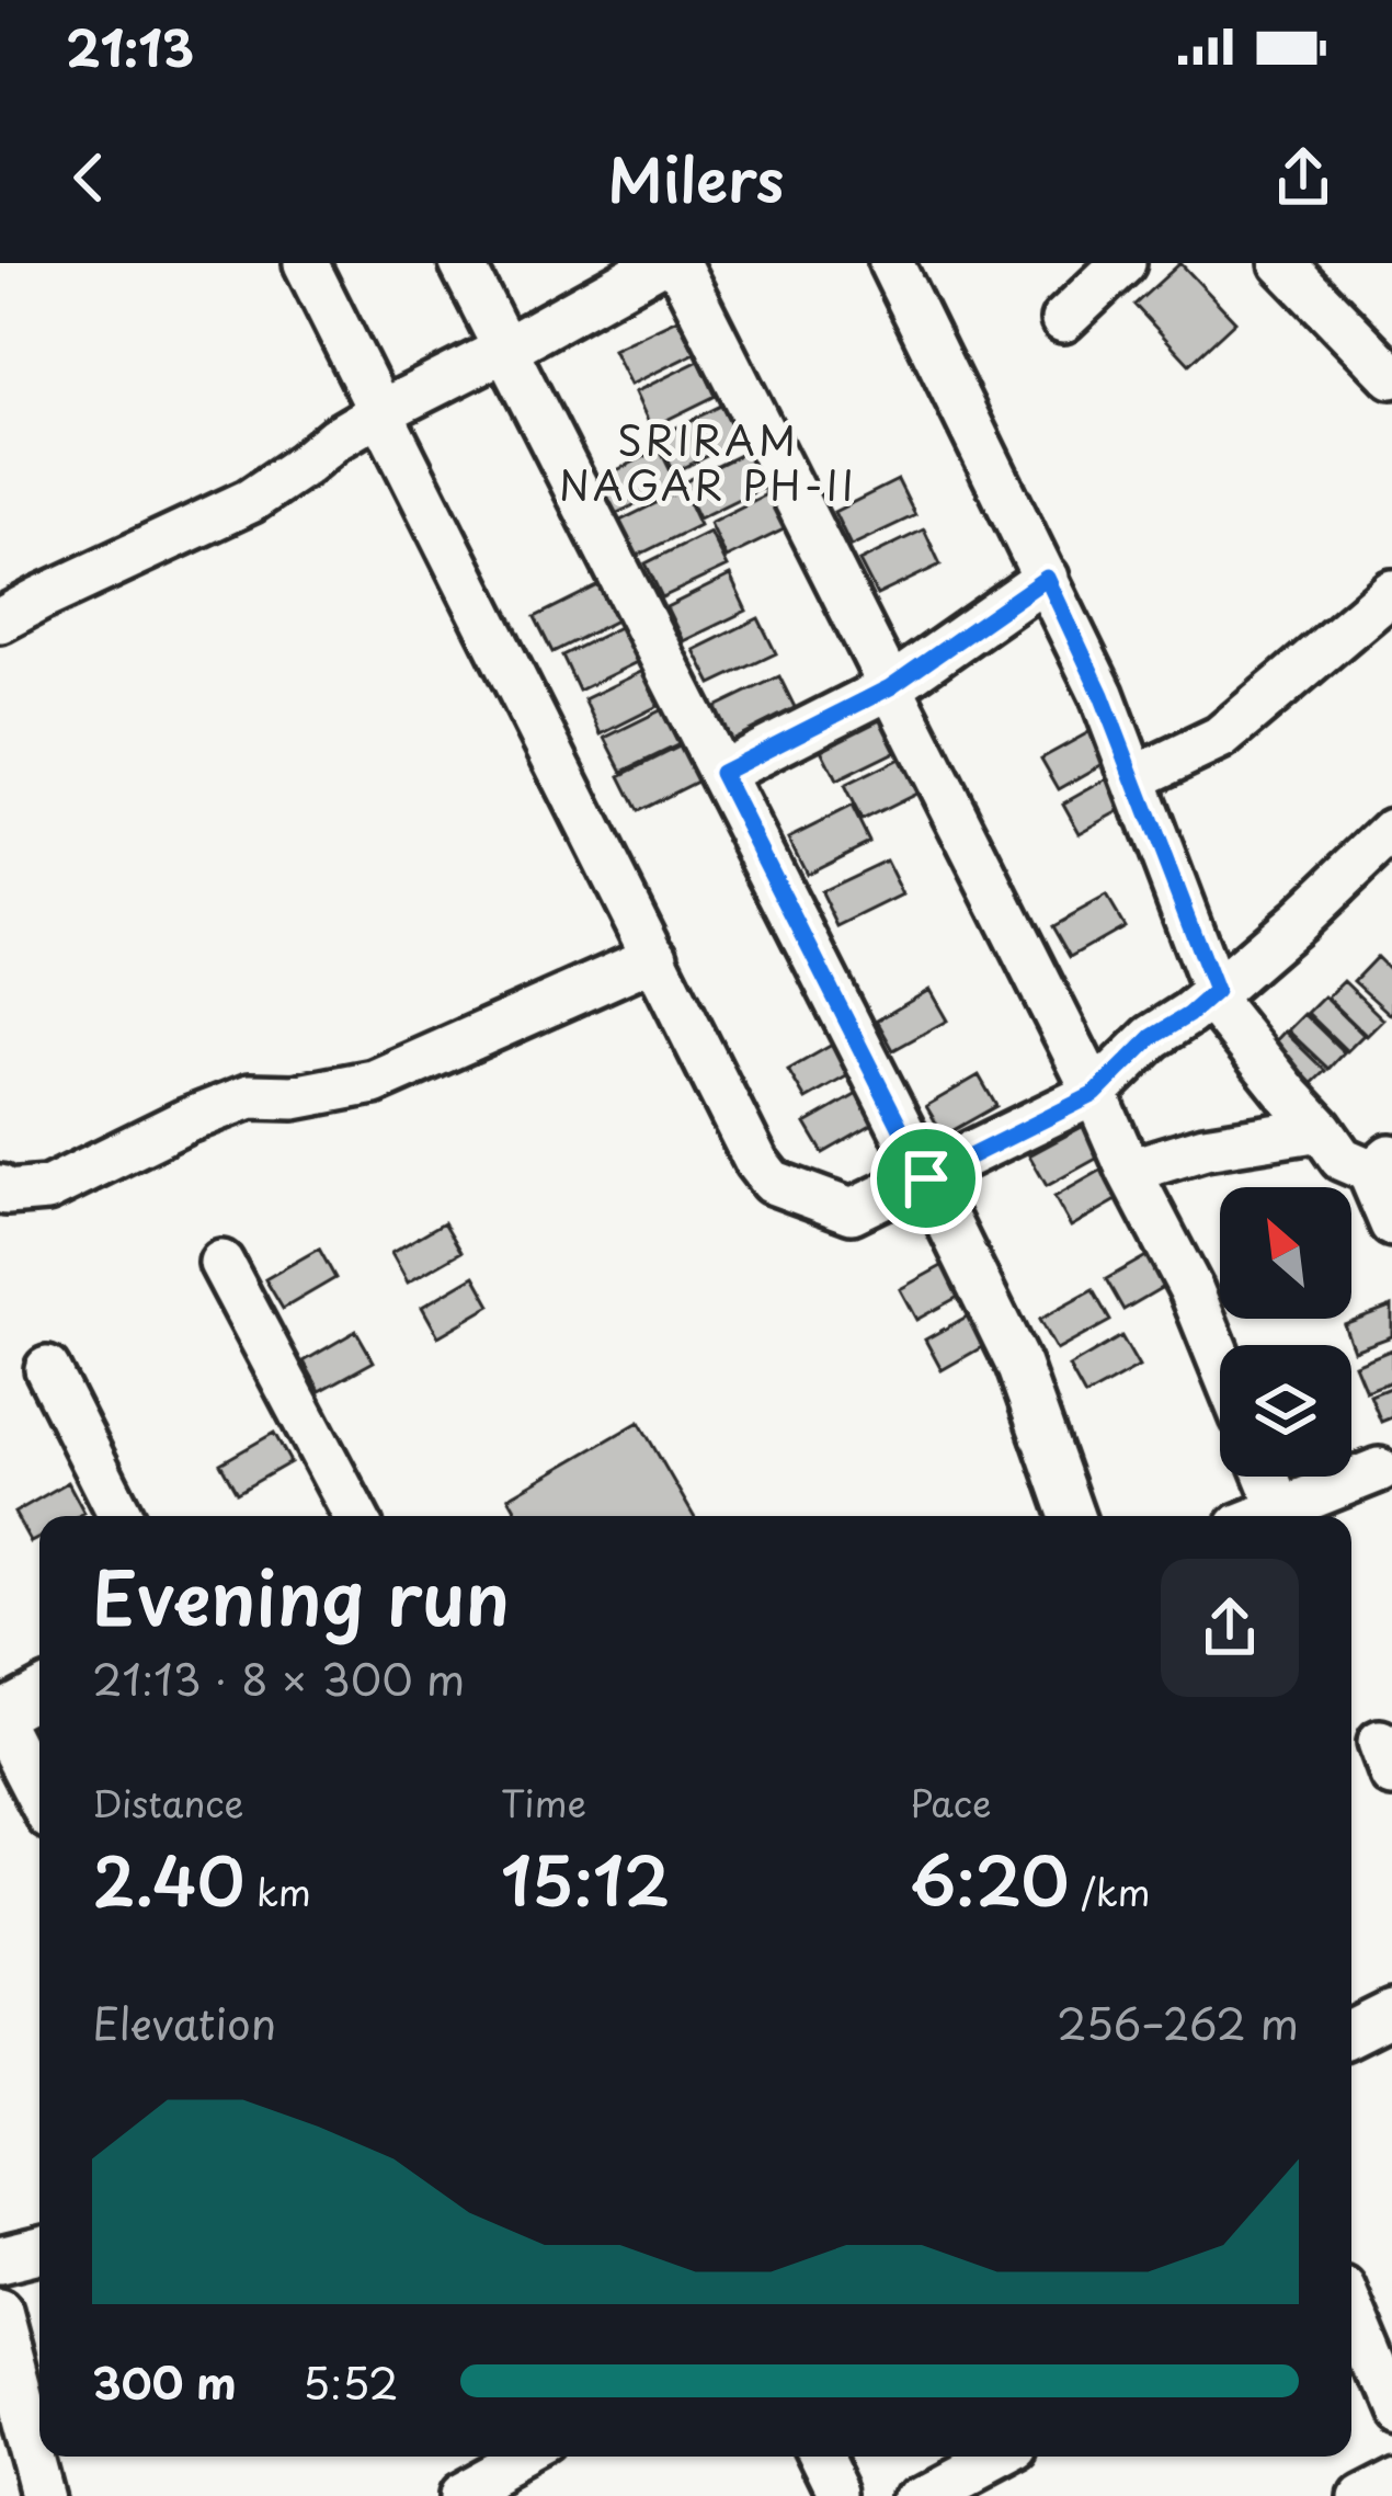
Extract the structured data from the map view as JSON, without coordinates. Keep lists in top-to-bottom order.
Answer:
{
  "districts": ["SRIRAM NAGAR PH-II"],
  "north": "top left",
  "page": {
    "status": "21:13",
    "header": "Milers",
    "heading": ["Evening run", "21:13 · 8 × 300 m"],
    "stats": [
      ["Distance", "2.40 km"],
      ["Time", "15:12"],
      ["Pace", "6:20 /km"]
    ],
    "chart": ["Elevation", "256–262 m"],
    "list": [
      {
        "name": "300 m",
        "note": "5:52"
      }
    ]
  }
}
